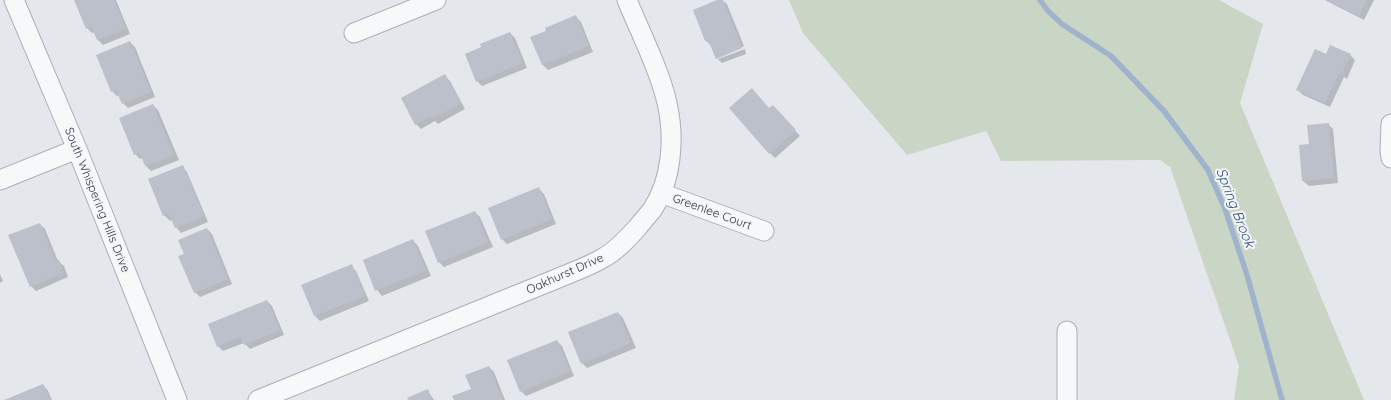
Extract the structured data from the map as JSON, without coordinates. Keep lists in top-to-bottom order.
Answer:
{
  "streets": {
    "street": ["South Whispering Hills Drive", "Greenlee Court", "Oakhurst Drive"]
  },
  "crossings": [
    ["Greenlee Court", "Oakhurst Drive"]
  ],
  "water": ["Spring Brook"]
}
